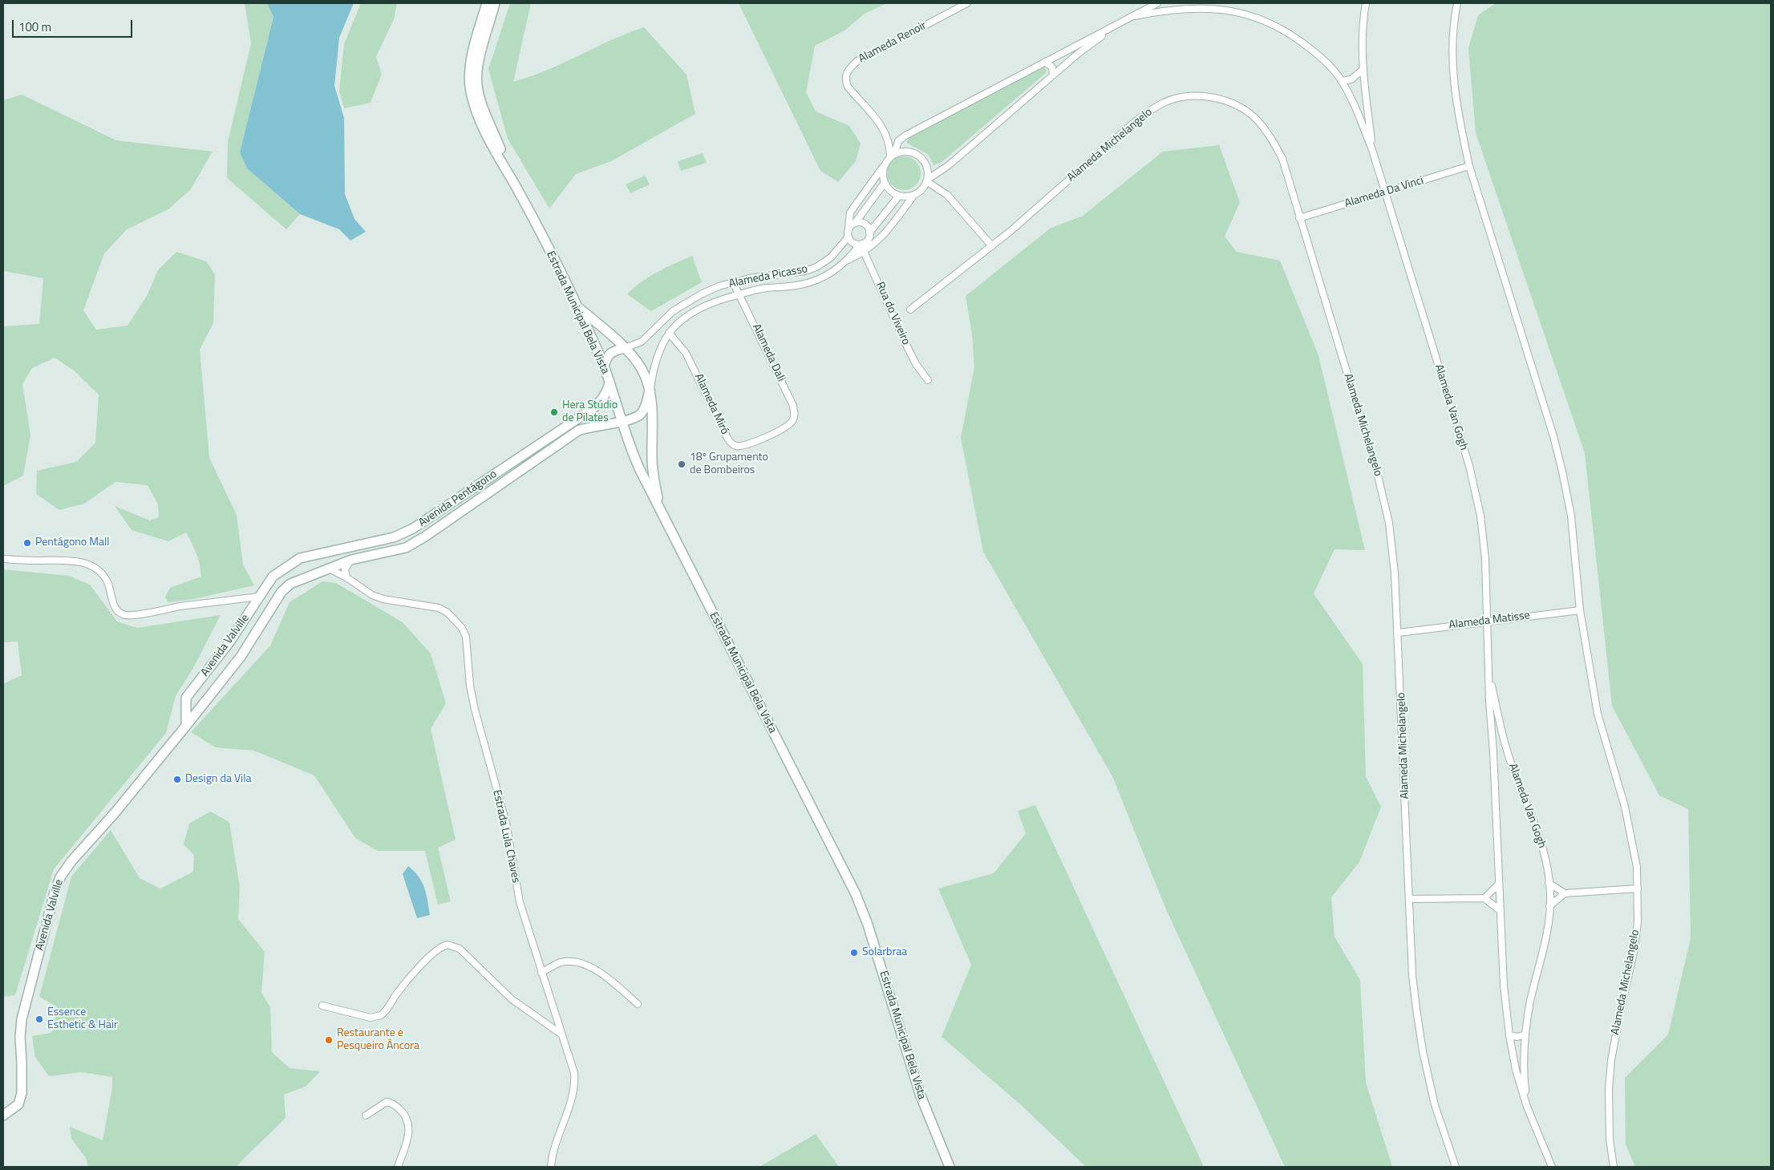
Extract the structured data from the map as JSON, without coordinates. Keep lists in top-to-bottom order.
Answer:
{
  "streets": {
    "main road": [
      "Alameda Picasso",
      "Estrada Municipal Bela Vista",
      "Avenida Pentágono",
      "Avenida Valville"
    ],
    "street": [
      "Alameda Renoir",
      "Alameda Michelangelo",
      "Alameda Da Vinci",
      "Rua do Viveiro",
      "Alameda Dali",
      "Alameda Miró",
      "Alameda Van Gogh",
      "Alameda Matisse",
      "Estrada Lula Chaves"
    ]
  },
  "crossings": [
    ["Alameda Renoir", "Alameda Picasso"],
    ["Alameda Michelangelo", "Alameda Da Vinci"],
    ["Alameda Michelangelo", "Alameda Matisse"],
    ["Alameda Da Vinci", "Alameda Van Gogh"],
    ["Alameda Picasso", "Estrada Municipal Bela Vista"],
    ["Alameda Picasso", "Rua do Viveiro"],
    ["Alameda Picasso", "Alameda Dali"],
    ["Alameda Picasso", "Alameda Miró"],
    ["Alameda Picasso", "Alameda Van Gogh"],
    ["Alameda Picasso", "Avenida Pentágono"],
    ["Estrada Municipal Bela Vista", "Avenida Pentágono"],
    ["Alameda Dali", "Alameda Miró"],
    ["Alameda Van Gogh", "Alameda Matisse"],
    ["Avenida Pentágono", "Avenida Valville"],
    ["Avenida Pentágono", "Estrada Lula Chaves"]
  ],
  "places": [
    "Hera Stúdio de Pilates",
    "18º Grupamento de Bombeiros",
    "Pentágono Mall",
    "Design da Vila",
    "Solarbraa",
    "Essence Esthetic & Hair",
    "Restaurante e Pesqueiro Âncora"
  ],
  "scale_bar": "100 m"
}
